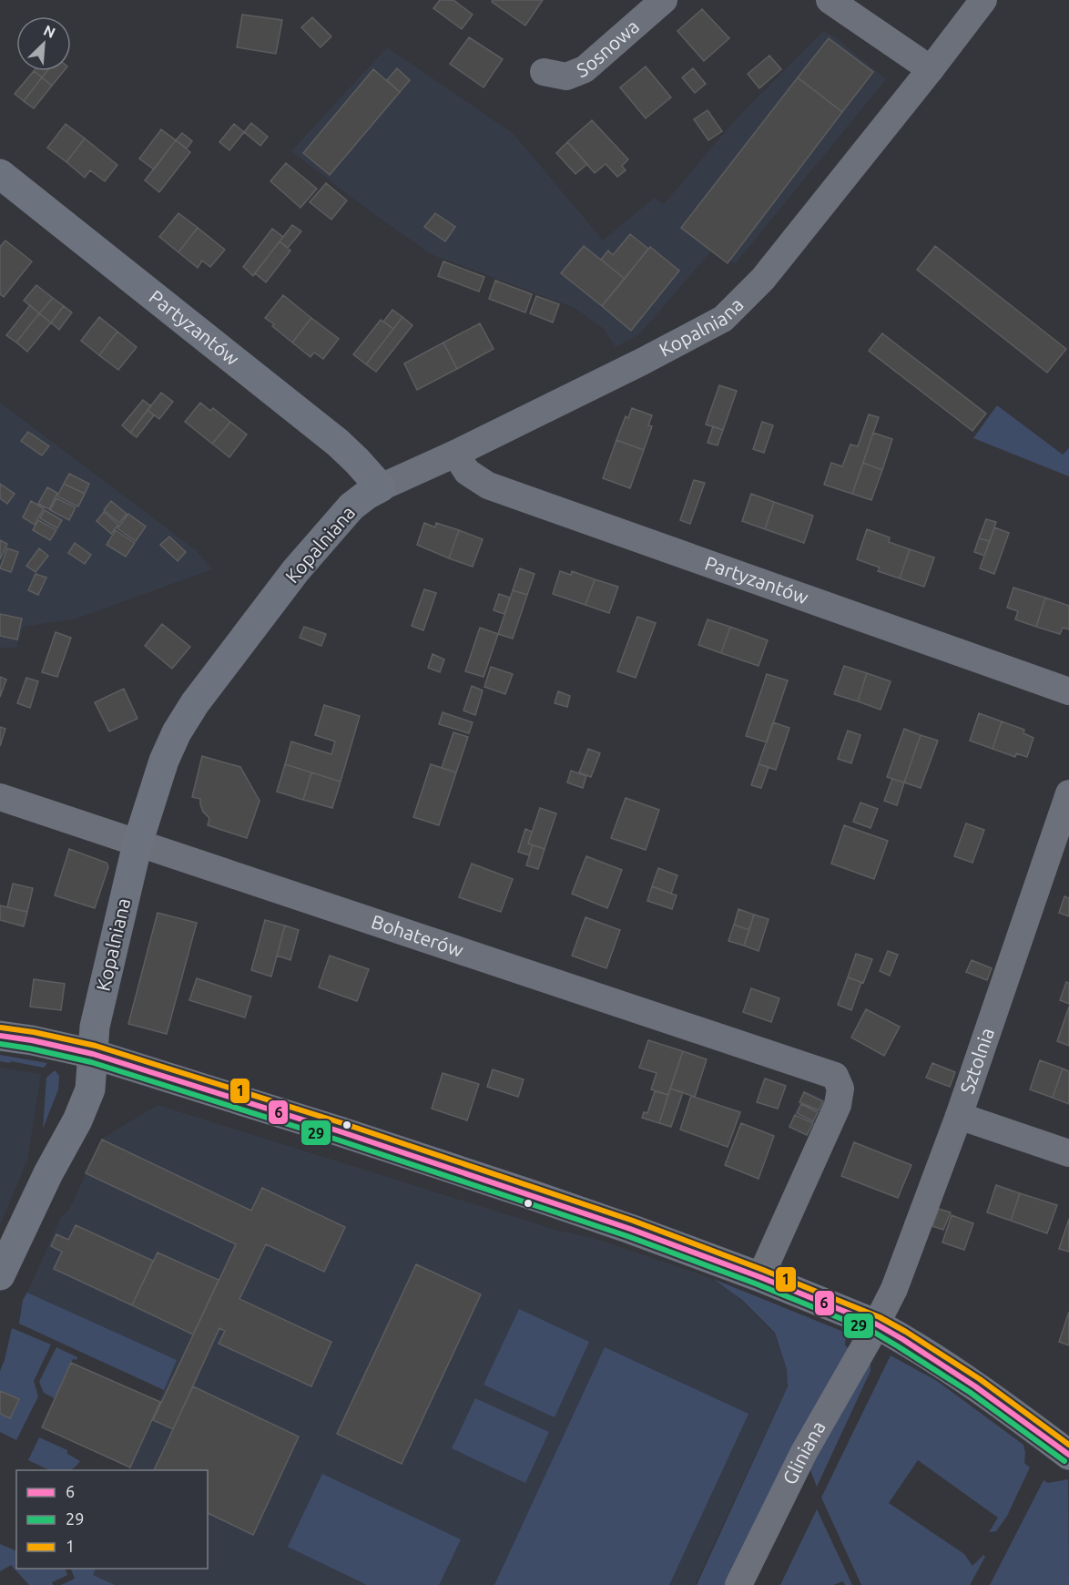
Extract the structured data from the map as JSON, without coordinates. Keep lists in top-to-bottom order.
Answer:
{
  "streets": {
    "street": [
      "Sosnowa",
      "Kopalniana",
      "Partyzantów",
      "Bohaterów",
      "Sztolnia",
      "Gliniana"
    ]
  },
  "crossings": [
    ["Kopalniana", "Partyzantów"],
    ["Kopalniana", "Bohaterów"],
    ["Sztolnia", "Gliniana"]
  ],
  "lines": ["transit line 1", "transit line 6", "transit line 29"],
  "legend": ["6", "29", "1"],
  "north": "top right"
}
